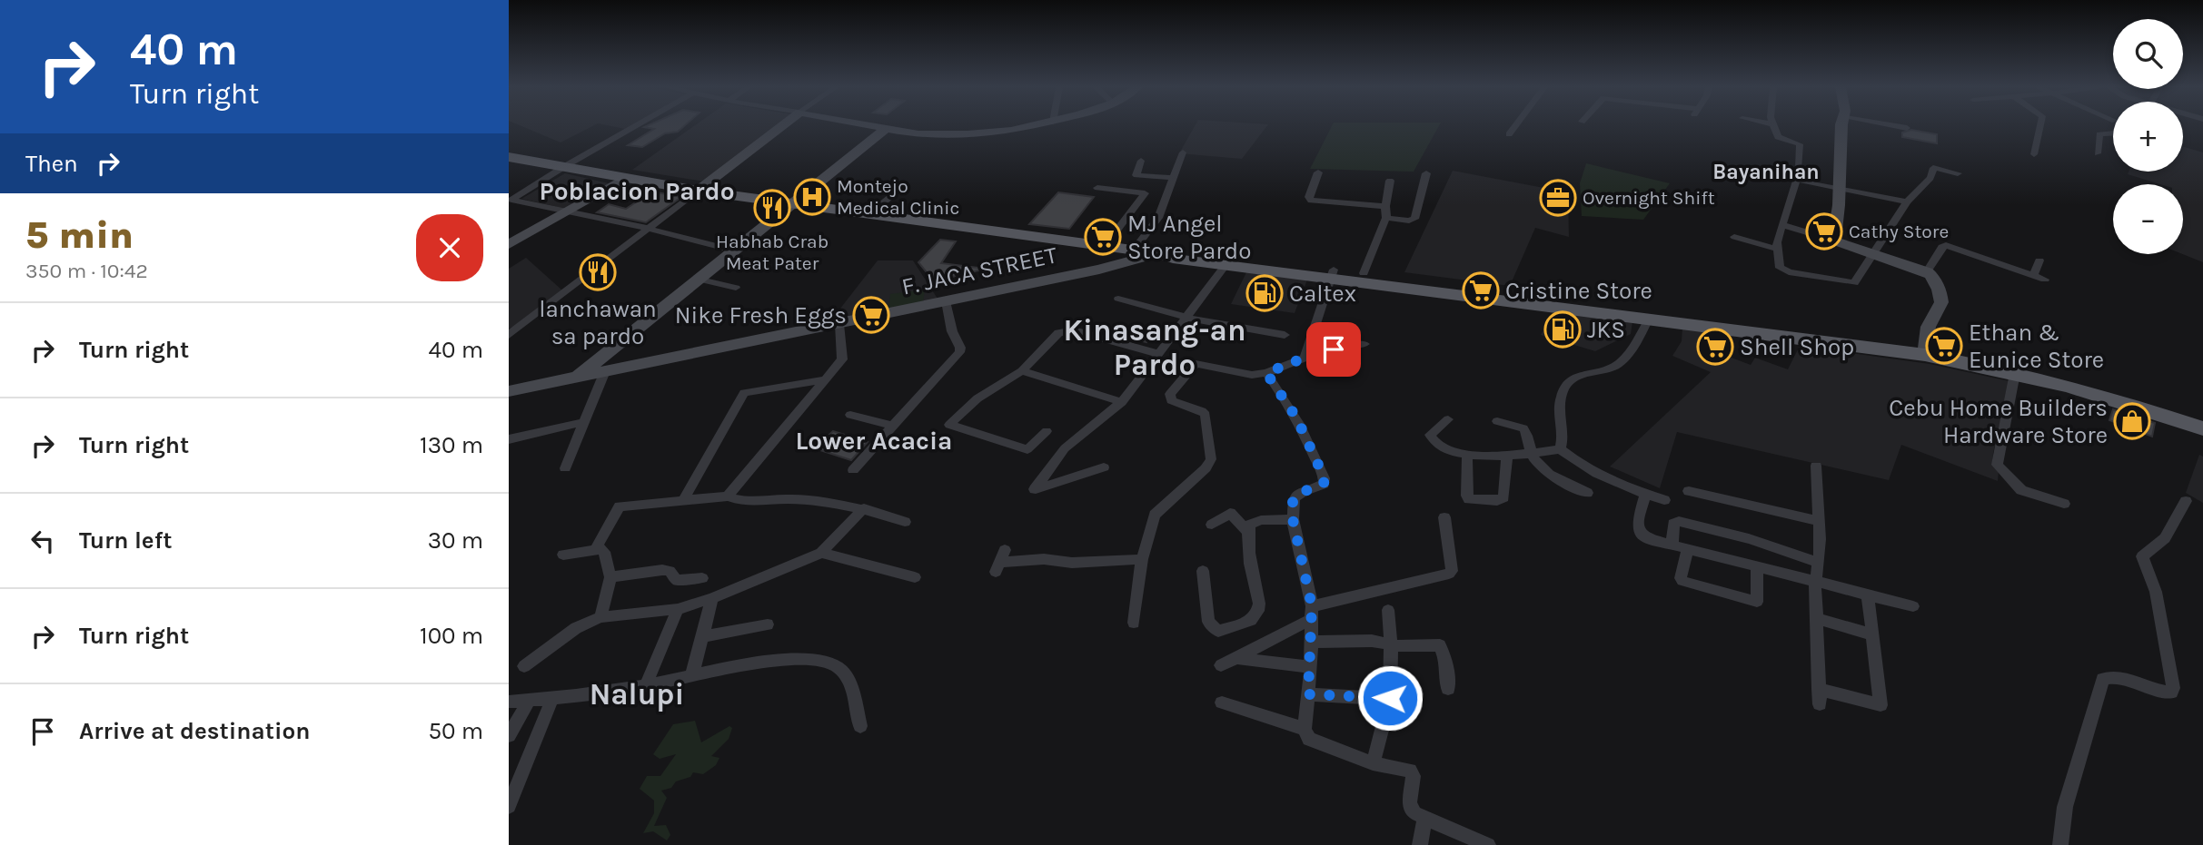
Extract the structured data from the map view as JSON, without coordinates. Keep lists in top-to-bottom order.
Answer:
{
  "streets": {
    "street": ["F. JACA STREET"]
  },
  "districts": [
    "Bayanihan",
    "Poblacion Pardo",
    "Kinasang-an Pardo",
    "Lower Acacia",
    "Nalupi"
  ],
  "places": {
    "hospital": ["Montejo Medical Clinic"],
    "office": ["Overnight Shift"],
    "restaurant": ["Habhab Crab Meat Pater", "lanchawan sa pardo"],
    "supermarket": [
      "Cathy Store",
      "MJ Angel Store Pardo",
      "Cristine Store",
      "Nike Fresh Eggs",
      "Ethan & Eunice Store",
      "Shell Shop"
    ],
    "fuel station": ["Caltex", "JKS"],
    "shop": ["Cebu Home Builders Hardware Store"]
  },
  "page": {
    "turn": ["40 m", "Turn right"],
    "map_buttons": ["+", "−"],
    "then": "Then",
    "heading": ["5 min", "350 m · 10:42"],
    "list": [
      {
        "name": "Turn right",
        "value": "40 m"
      },
      {
        "name": "Turn right",
        "value": "130 m"
      },
      {
        "name": "Turn left",
        "value": "30 m"
      },
      {
        "name": "Turn right",
        "value": "100 m"
      },
      {
        "name": "Arrive at destination",
        "value": "50 m"
      }
    ]
  }
}
